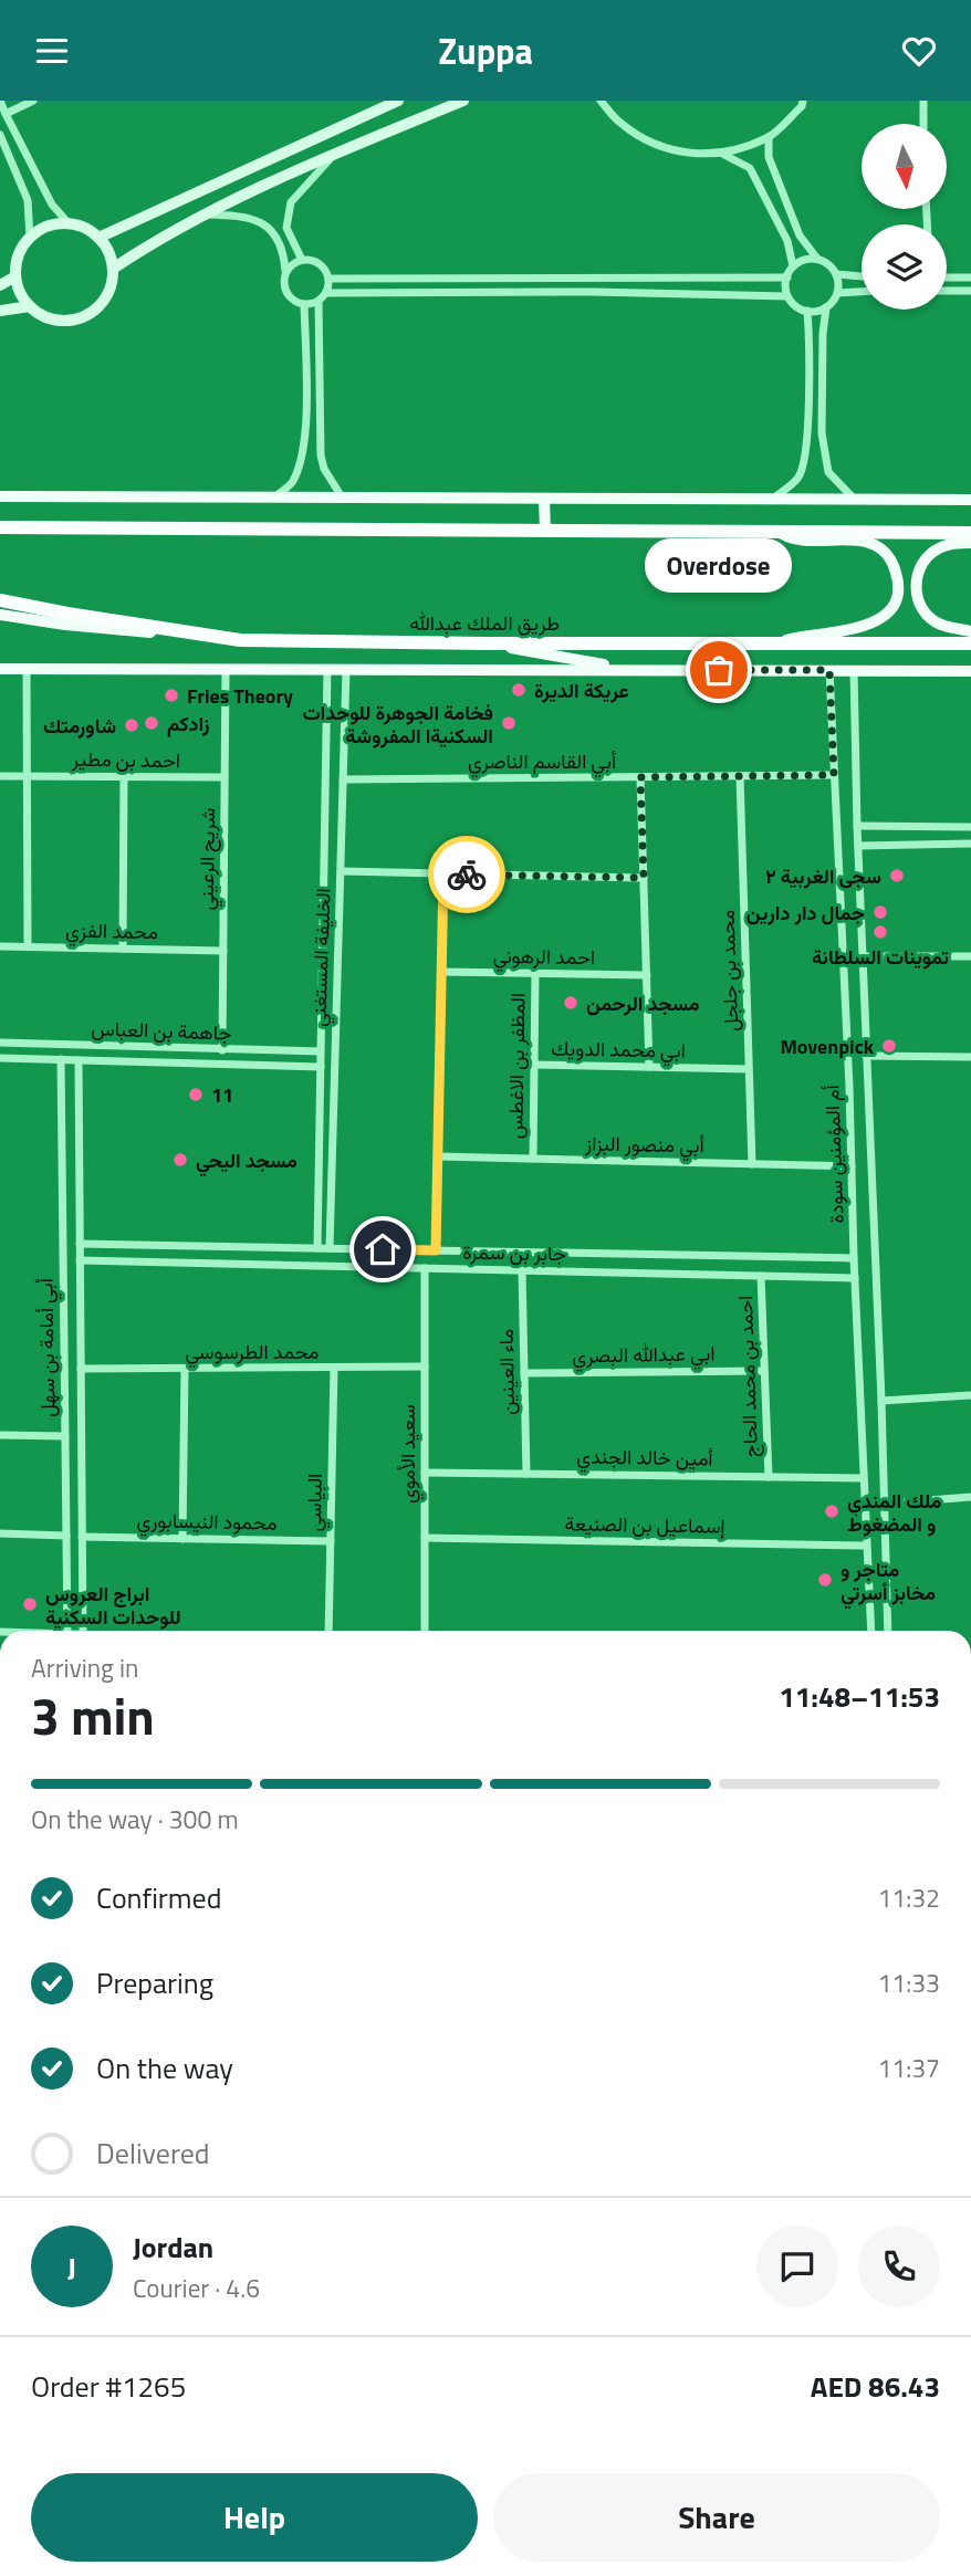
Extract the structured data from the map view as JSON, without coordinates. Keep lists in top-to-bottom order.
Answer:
{
  "streets": {
    "highway": ["طريق الملك عبدالله"],
    "street": [
      "احمد بن مطير",
      "أبي القاسم الناصري",
      "شريح الرعيني",
      "محمد الفزي",
      "احمد الرهوني",
      "الخليفة المستغني",
      "محمد بن جلجل",
      "جاهمة بن العباس",
      "ابي محمد الدويك",
      "المظفر بن الاغطس",
      "أبي منصور البزاز",
      "أم المؤمنين سودة",
      "جابر بن سمرة",
      "أبي أمامة بن سهل",
      "محمد الطرسوسي",
      "ابي عبدالله البصري",
      "ماء العينين",
      "احمد بن محمد الحاج",
      "سعيد الأموي",
      "أمين خالد الجندي",
      "البياسي",
      "محمود النيسابوري",
      "إسماعيل بن الصنيعة"
    ]
  },
  "crossings": [
    ["احمد بن مطير", "شريح الرعيني"],
    ["أبي القاسم الناصري", "الخليفة المستغني"],
    ["أبي القاسم الناصري", "محمد بن جلجل"],
    ["أبي القاسم الناصري", "أم المؤمنين سودة"],
    ["شريح الرعيني", "محمد الفزي"],
    ["شريح الرعيني", "جاهمة بن العباس"],
    ["احمد الرهوني", "المظفر بن الاغطس"],
    ["الخليفة المستغني", "جاهمة بن العباس"],
    ["الخليفة المستغني", "جابر بن سمرة"],
    ["محمد بن جلجل", "ابي محمد الدويك"],
    ["محمد بن جلجل", "أبي منصور البزاز"],
    ["جاهمة بن العباس", "أبي أمامة بن سهل"],
    ["ابي محمد الدويك", "المظفر بن الاغطس"],
    ["المظفر بن الاغطس", "أبي منصور البزاز"],
    ["أبي منصور البزاز", "أم المؤمنين سودة"],
    ["أم المؤمنين سودة", "جابر بن سمرة"],
    ["أم المؤمنين سودة", "أمين خالد الجندي"],
    ["أم المؤمنين سودة", "إسماعيل بن الصنيعة"],
    ["جابر بن سمرة", "أبي أمامة بن سهل"],
    ["جابر بن سمرة", "ماء العينين"],
    ["جابر بن سمرة", "احمد بن محمد الحاج"],
    ["جابر بن سمرة", "سعيد الأموي"],
    ["أبي أمامة بن سهل", "محمد الطرسوسي"],
    ["أبي أمامة بن سهل", "محمود النيسابوري"],
    ["محمد الطرسوسي", "سعيد الأموي"],
    ["محمد الطرسوسي", "البياسي"],
    ["ابي عبدالله البصري", "ماء العينين"],
    ["ابي عبدالله البصري", "احمد بن محمد الحاج"],
    ["ماء العينين", "أمين خالد الجندي"],
    ["احمد بن محمد الحاج", "أمين خالد الجندي"],
    ["سعيد الأموي", "أمين خالد الجندي"],
    ["سعيد الأموي", "إسماعيل بن الصنيعة"],
    ["البياسي", "محمود النيسابوري"]
  ],
  "places": [
    "Overdose",
    "عريكة الديرة",
    "Fries Theory",
    "زادكم",
    "فخامة الجوهرة للوحدات السكنيةا المفروشة",
    "شاورمتك",
    "سجى الغربية ٢",
    "جمال دار دارين",
    "تموينات السلطانة",
    "مسجد الرحمن",
    "Movenpick",
    "11",
    "مسجد اليحي",
    "ملك المندي و المضغوط",
    "متاجر و مخابز أسرتي",
    "ابراج العروس للوحدات السكنية"
  ],
  "north": "bottom",
  "page": {
    "header": "Zuppa",
    "bubble": "Overdose",
    "heading": ["3 min", "Arriving in", "11:48–11:53"],
    "panel": [
      "Jordan",
      "Courier · 4.6",
      "Order #1265",
      "AED 86.43"
    ],
    "bar": "On the way · 300 m",
    "list": [
      ["Confirmed", "11:32"],
      ["Preparing", "11:33"],
      ["On the way", "11:37"],
      "Delivered"
    ],
    "round": "J",
    "buttons": ["Help", "Share"]
  }
}
